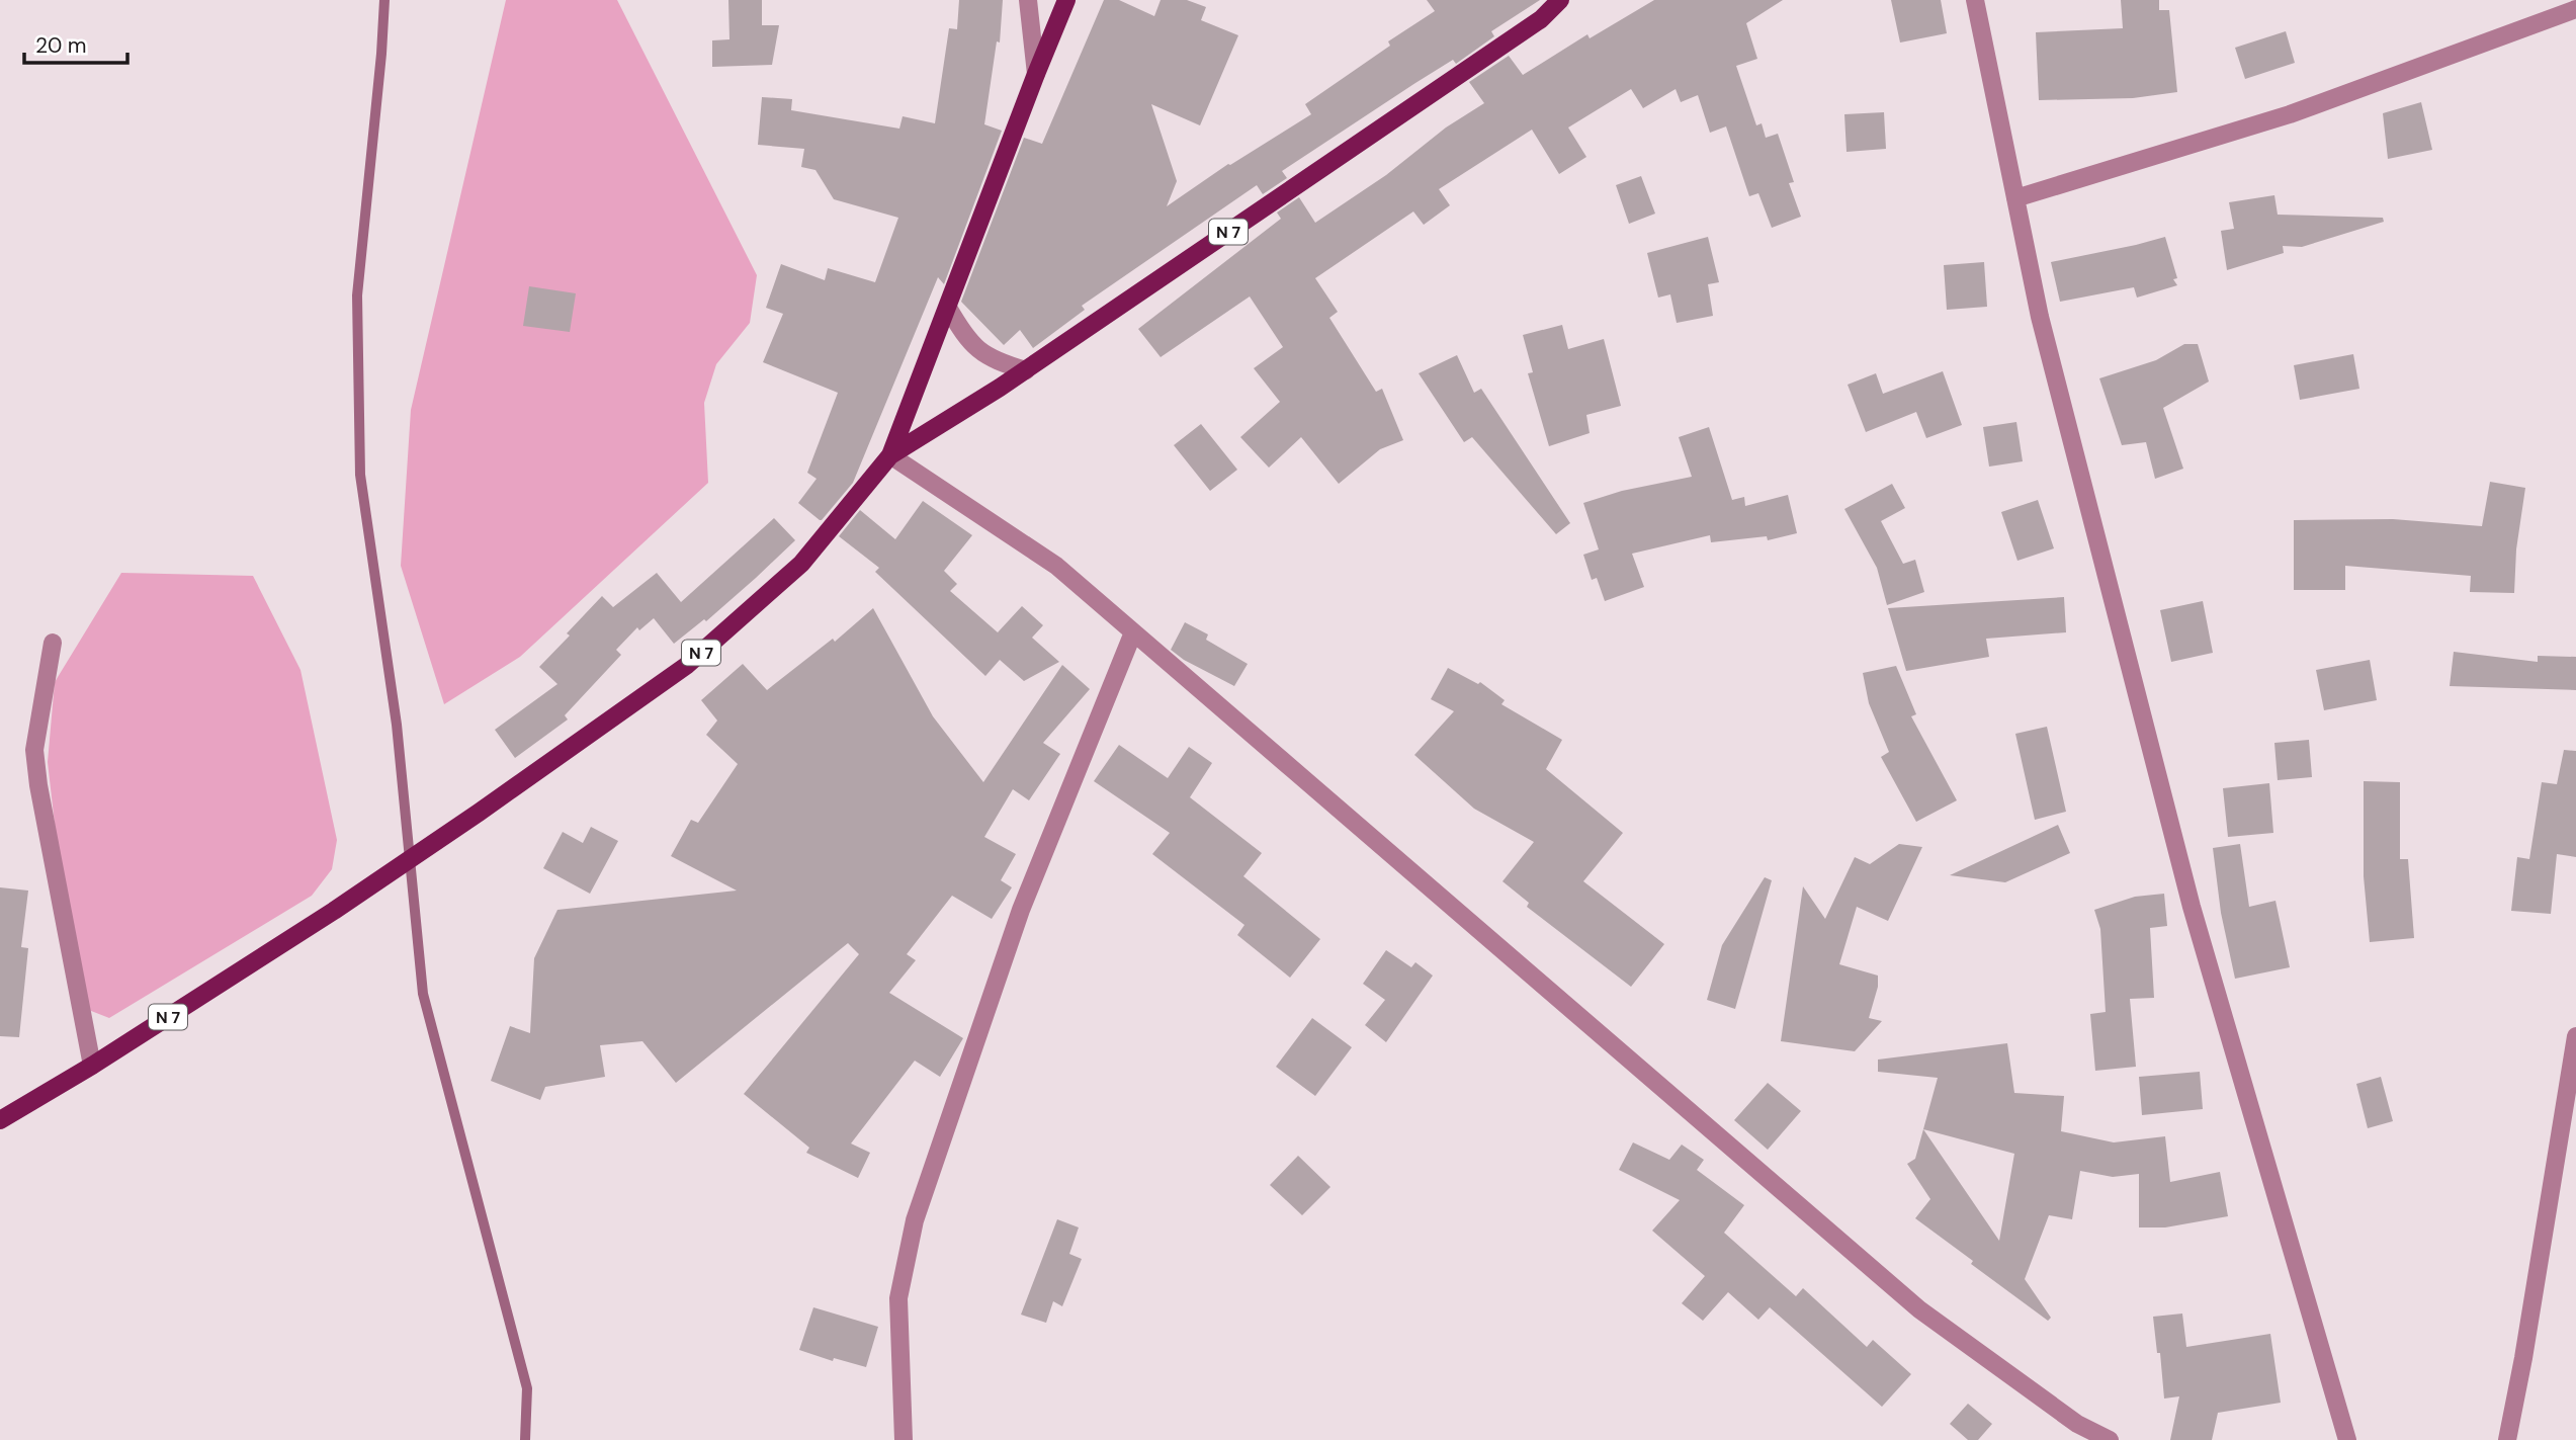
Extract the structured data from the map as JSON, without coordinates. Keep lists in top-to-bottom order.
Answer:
{
  "streets": {
    "main road": ["N 7"]
  },
  "scale_bar": "20 m"
}
